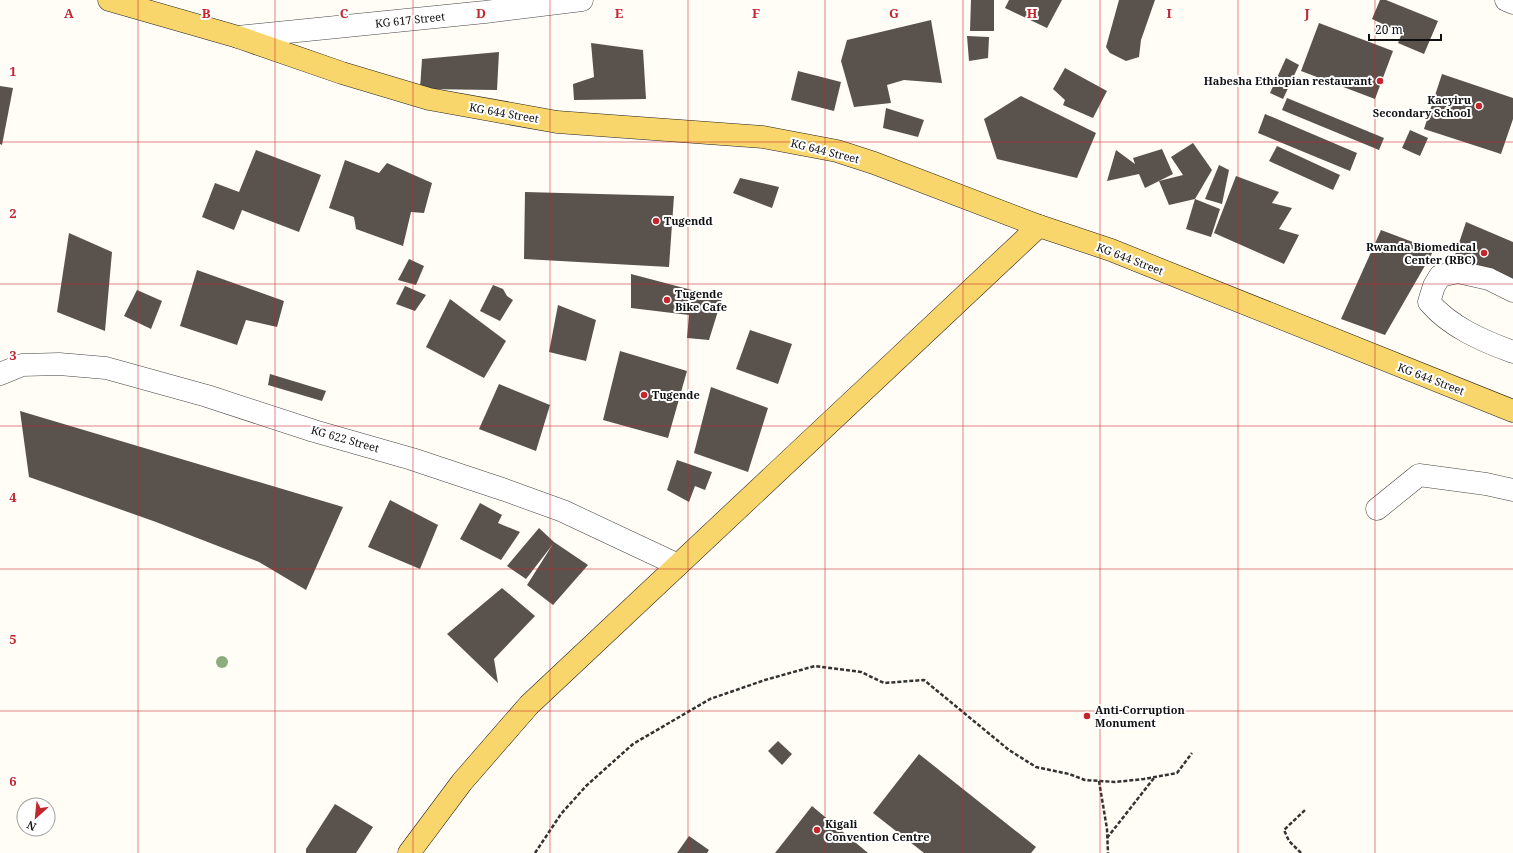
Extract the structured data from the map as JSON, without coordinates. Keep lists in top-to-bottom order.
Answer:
{
  "streets": {
    "main road": ["KG 644 Street"],
    "street": ["KG 617 Street", "KG 622 Street"]
  },
  "crossings": [
    ["KG 617 Street", "KG 644 Street"]
  ],
  "places": [
    "Habesha Ethiopian restaurant",
    "Kacyiru Secondary School",
    "Tugendd",
    "Rwanda Biomedical Center (RBC)",
    "Tugende Bike Cafe",
    "Tugende",
    "Anti-Corruption Monument",
    "Kigali Convention Centre"
  ],
  "scale_bar": "20 m",
  "north": "bottom left",
  "grid": {
    "columns": [
      "A",
      "B",
      "C",
      "D",
      "E",
      "F",
      "G",
      "H",
      "I",
      "J"
    ],
    "rows": [
      "1",
      "2",
      "3",
      "4",
      "5",
      "6"
    ]
  }
}
